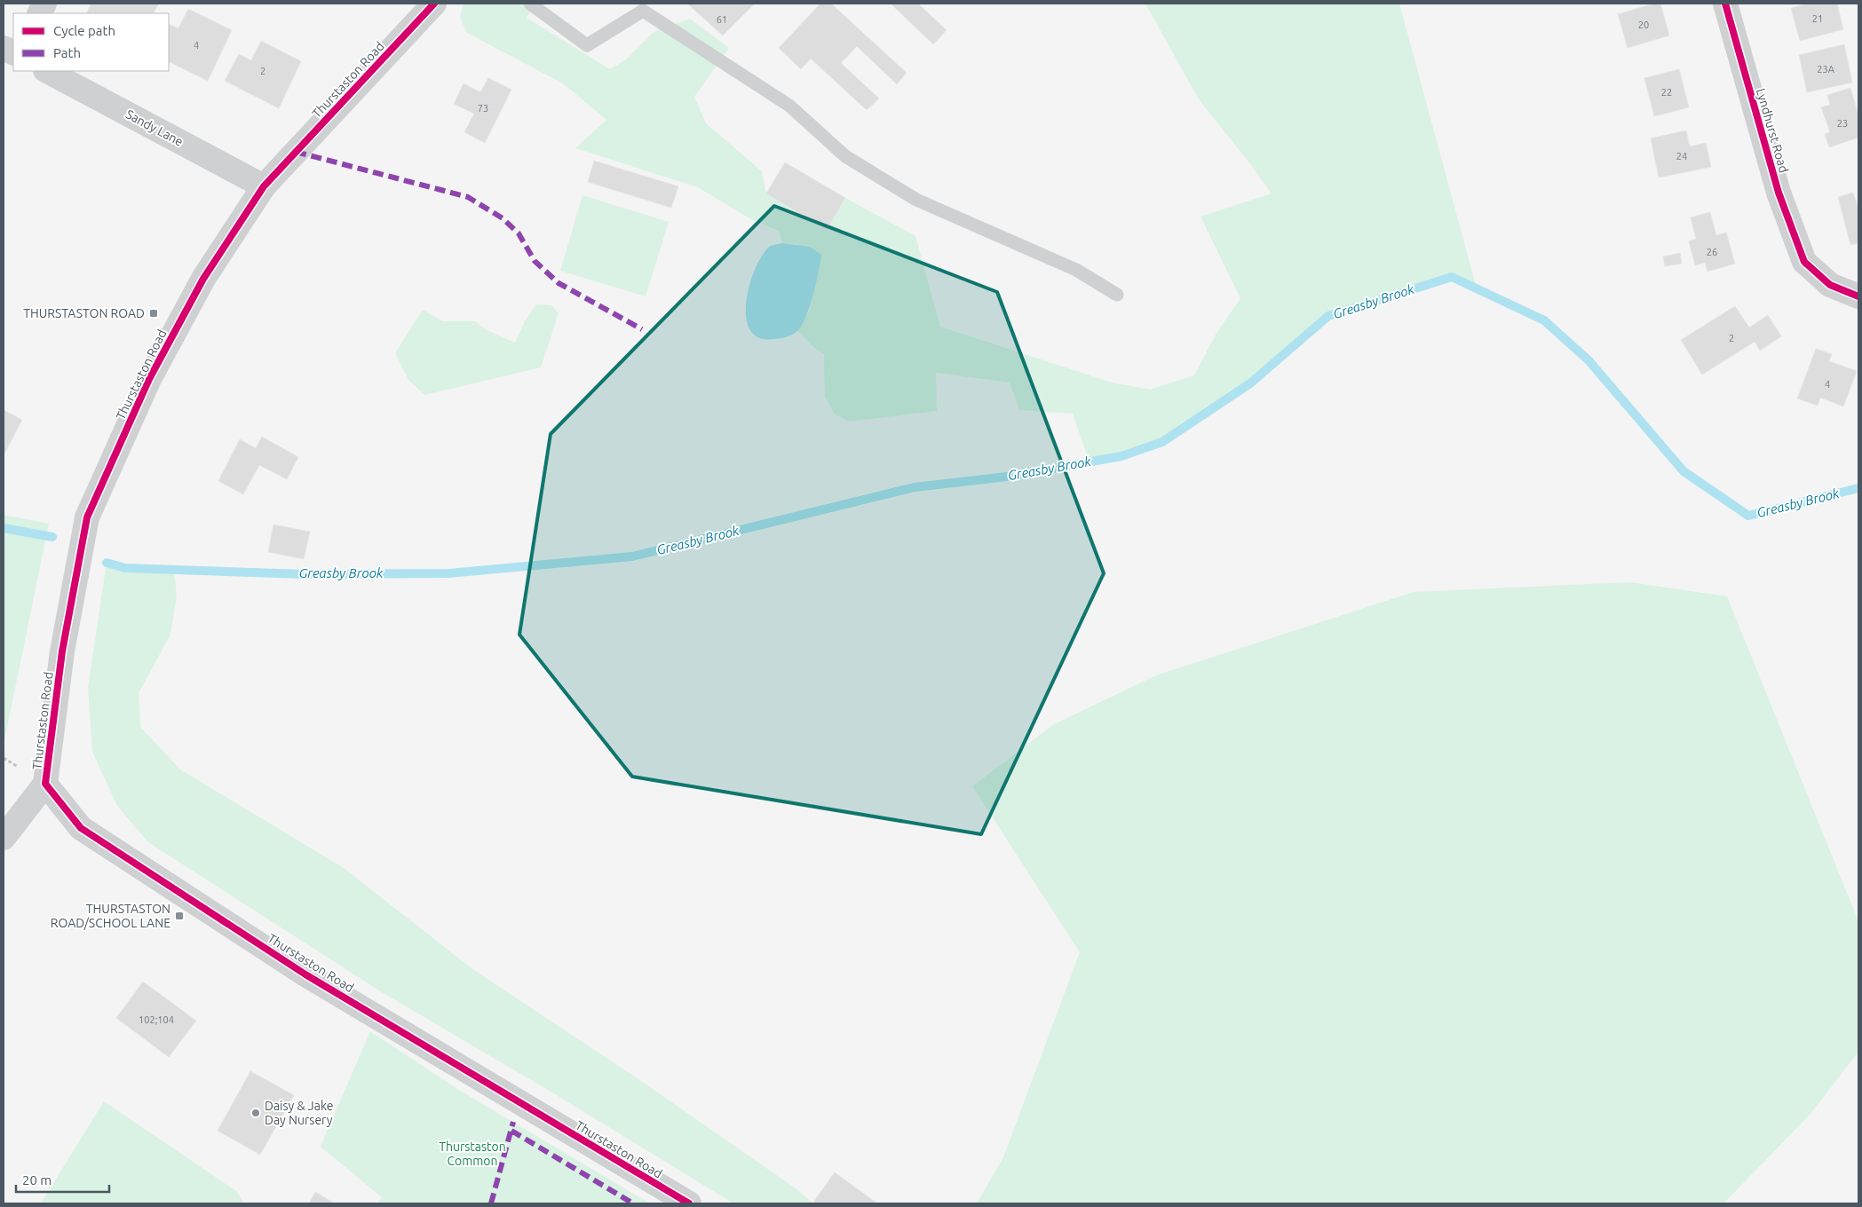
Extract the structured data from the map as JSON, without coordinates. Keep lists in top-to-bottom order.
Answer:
{
  "streets": {
    "street": ["Thurstaston Road", "Sandy Lane", "Lyndhurst Road"]
  },
  "crossings": [
    ["Thurstaston Road", "Sandy Lane"]
  ],
  "water": ["Greasby Brook"],
  "parks": ["Thurstaston Common"],
  "places": {
    "transit": ["THURSTASTON ROAD", "THURSTASTON ROAD/SCHOOL LANE"],
    "other": ["Daisy & Jake Day Nursery"]
  },
  "house_numbers": [
    "21",
    "61",
    "20",
    "4",
    "23A",
    "2",
    "22",
    "73",
    "23",
    "24",
    "26",
    "2",
    "4",
    "102;104"
  ],
  "legend": ["Cycle path", "Path"],
  "scale_bar": "20 m"
}
